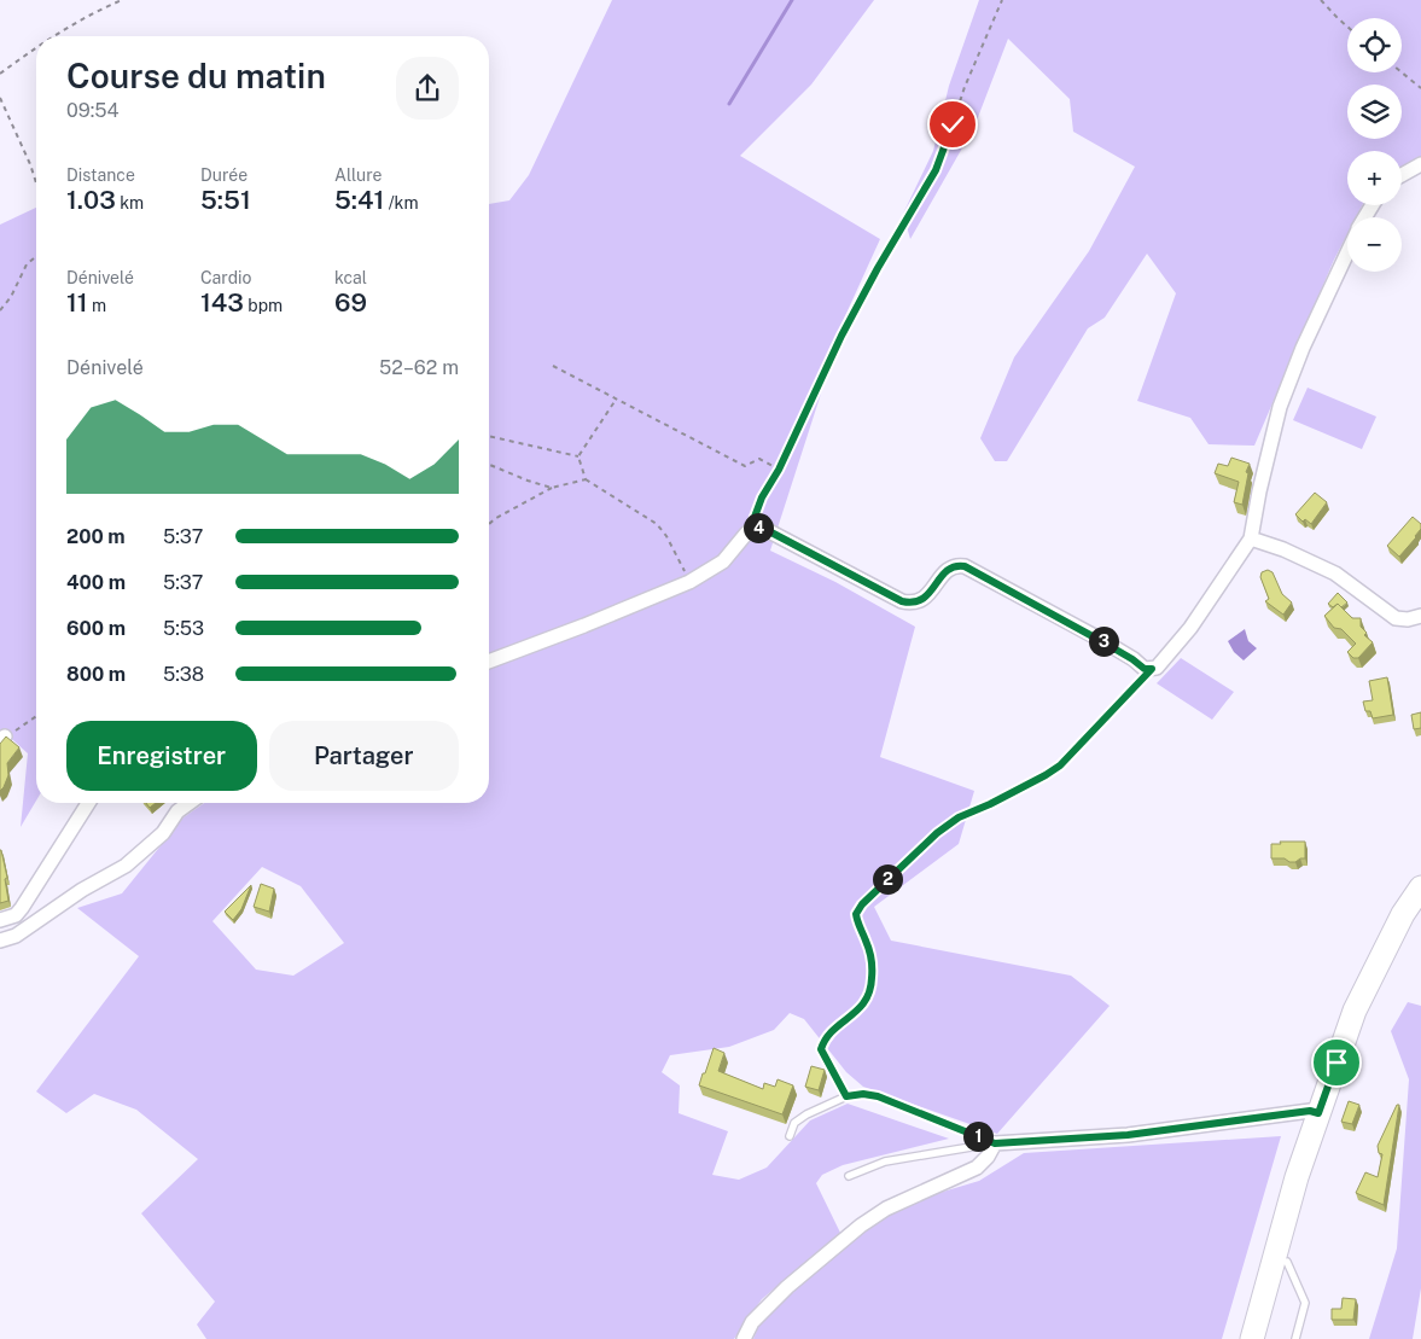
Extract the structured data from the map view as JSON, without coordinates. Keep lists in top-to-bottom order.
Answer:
{
  "page": {
    "map_buttons": ["+", "−"],
    "heading": ["Course du matin", "09:54"],
    "stats": [
      ["Distance", "1.03 km"],
      ["Durée", "5:51"],
      ["Allure", "5:41 /km"],
      ["Dénivelé", "11 m"],
      ["Cardio", "143 bpm"],
      ["kcal", "69"]
    ],
    "chart": ["Dénivelé", "52–62 m"],
    "pins": [
      "4",
      "3",
      "2",
      "1"
    ],
    "list": [
      {
        "name": "200 m",
        "note": "5:37"
      },
      {
        "name": "400 m",
        "note": "5:37"
      },
      {
        "name": "600 m",
        "note": "5:53"
      },
      {
        "name": "800 m",
        "note": "5:38"
      }
    ],
    "buttons": ["Enregistrer", "Partager"]
  }
}
